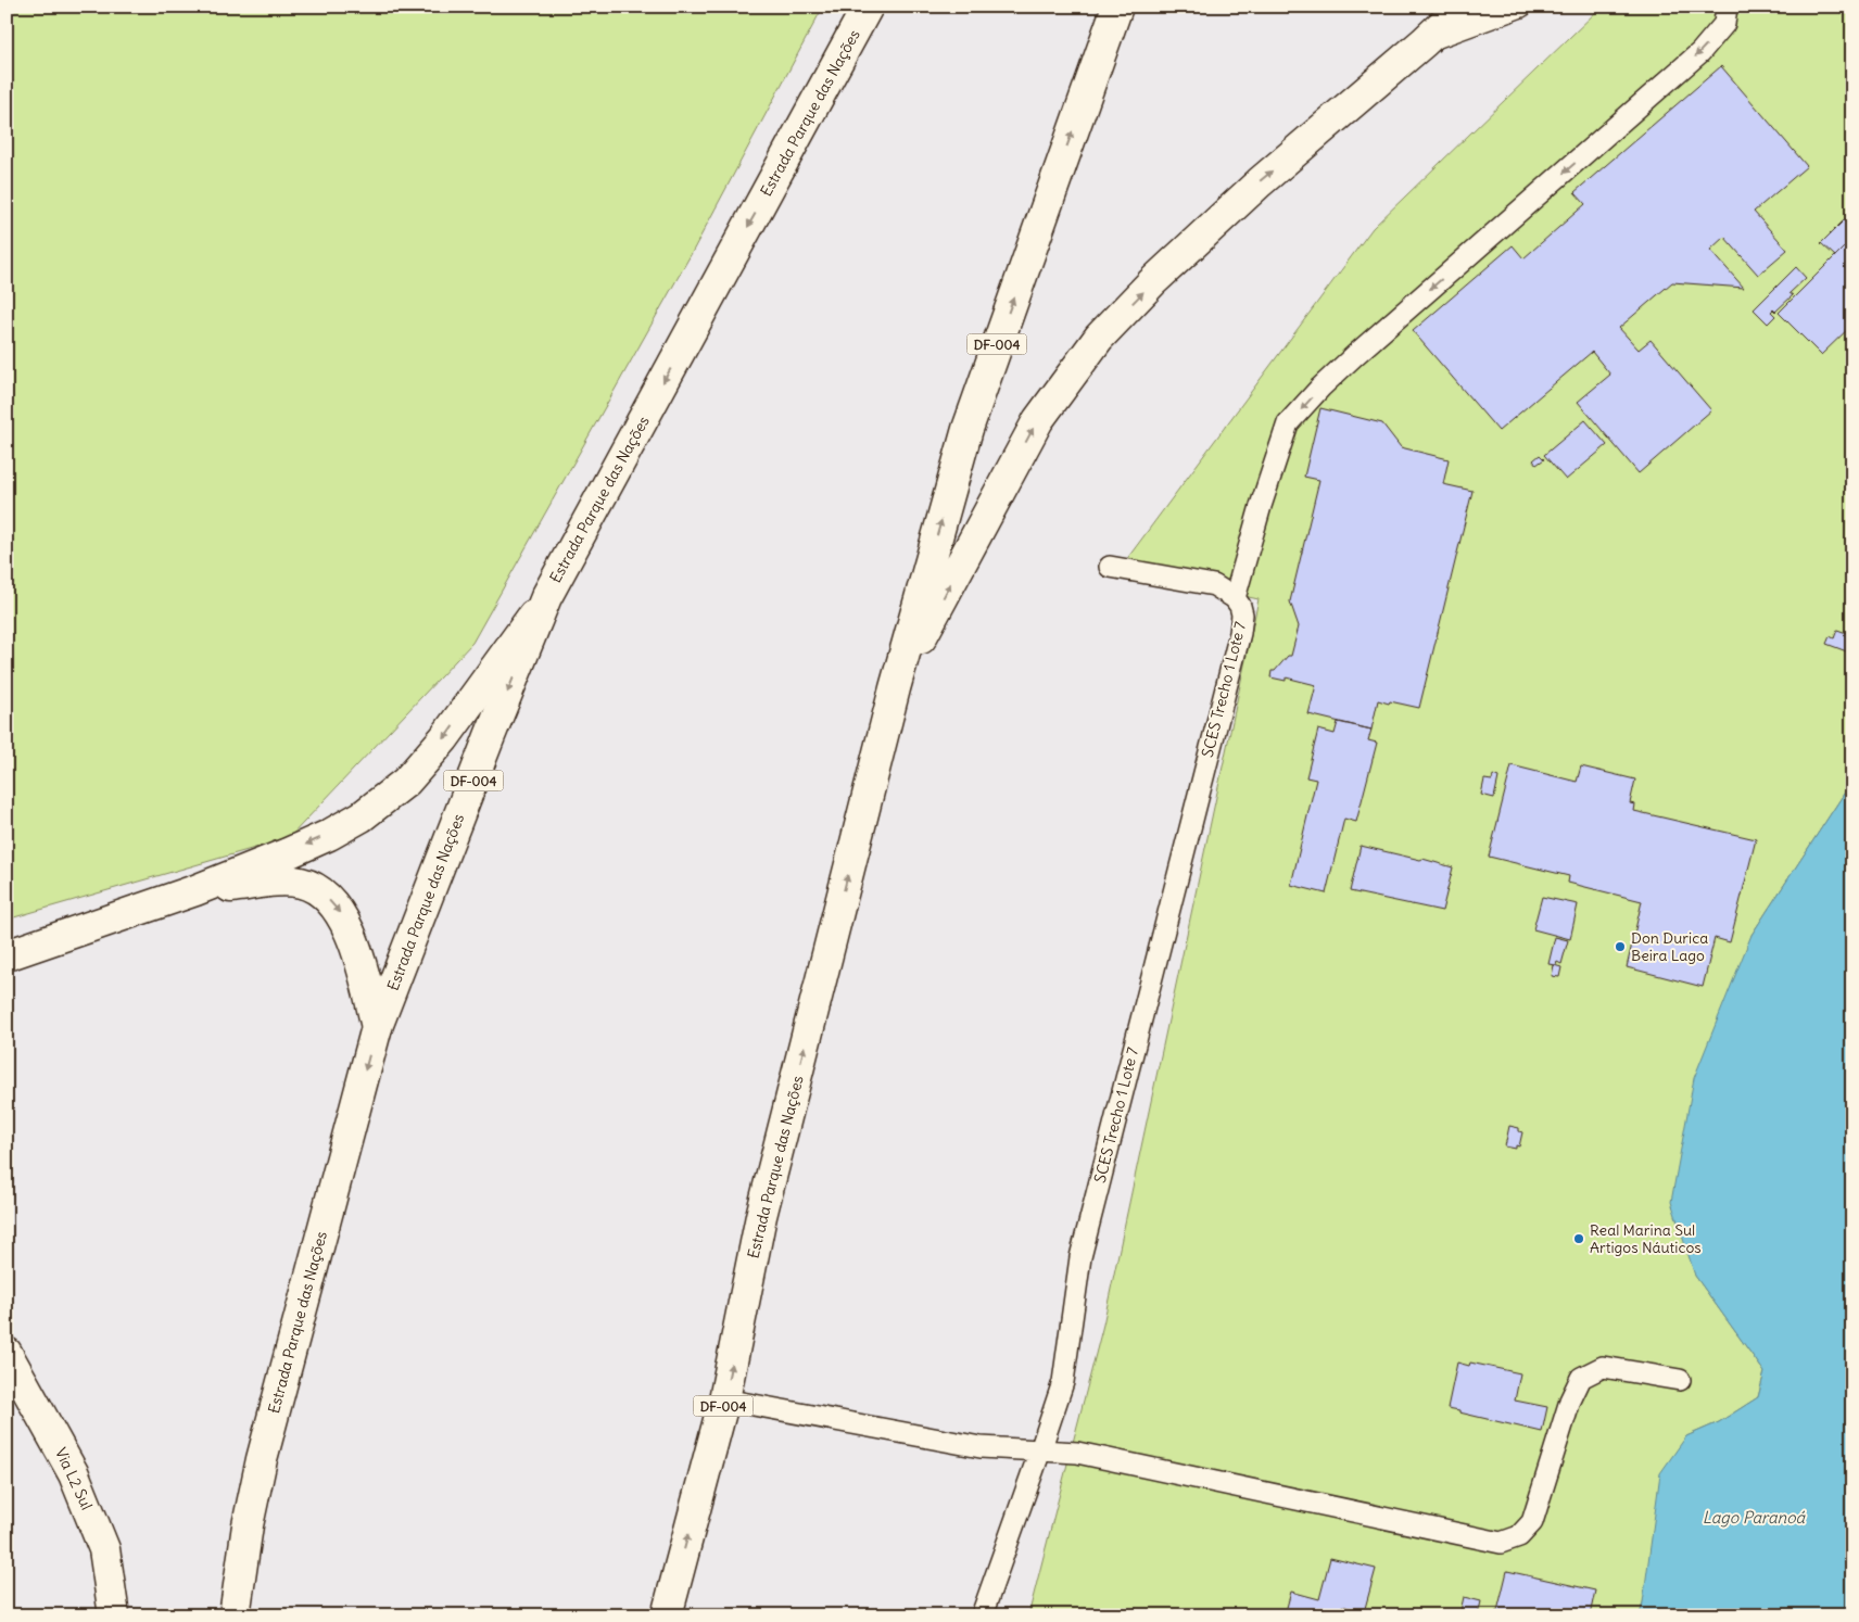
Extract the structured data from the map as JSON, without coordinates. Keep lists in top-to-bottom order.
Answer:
{
  "streets": {
    "main road": ["Estrada Parque das Nações", "DF-004", "Via L2 Sul"],
    "lane": ["SCES Trecho 1 Lote 7"]
  },
  "water": ["Lago Paranoá"],
  "places": ["Don Durica Beira Lago", "Real Marina Sul Artigos Náuticos"]
}
